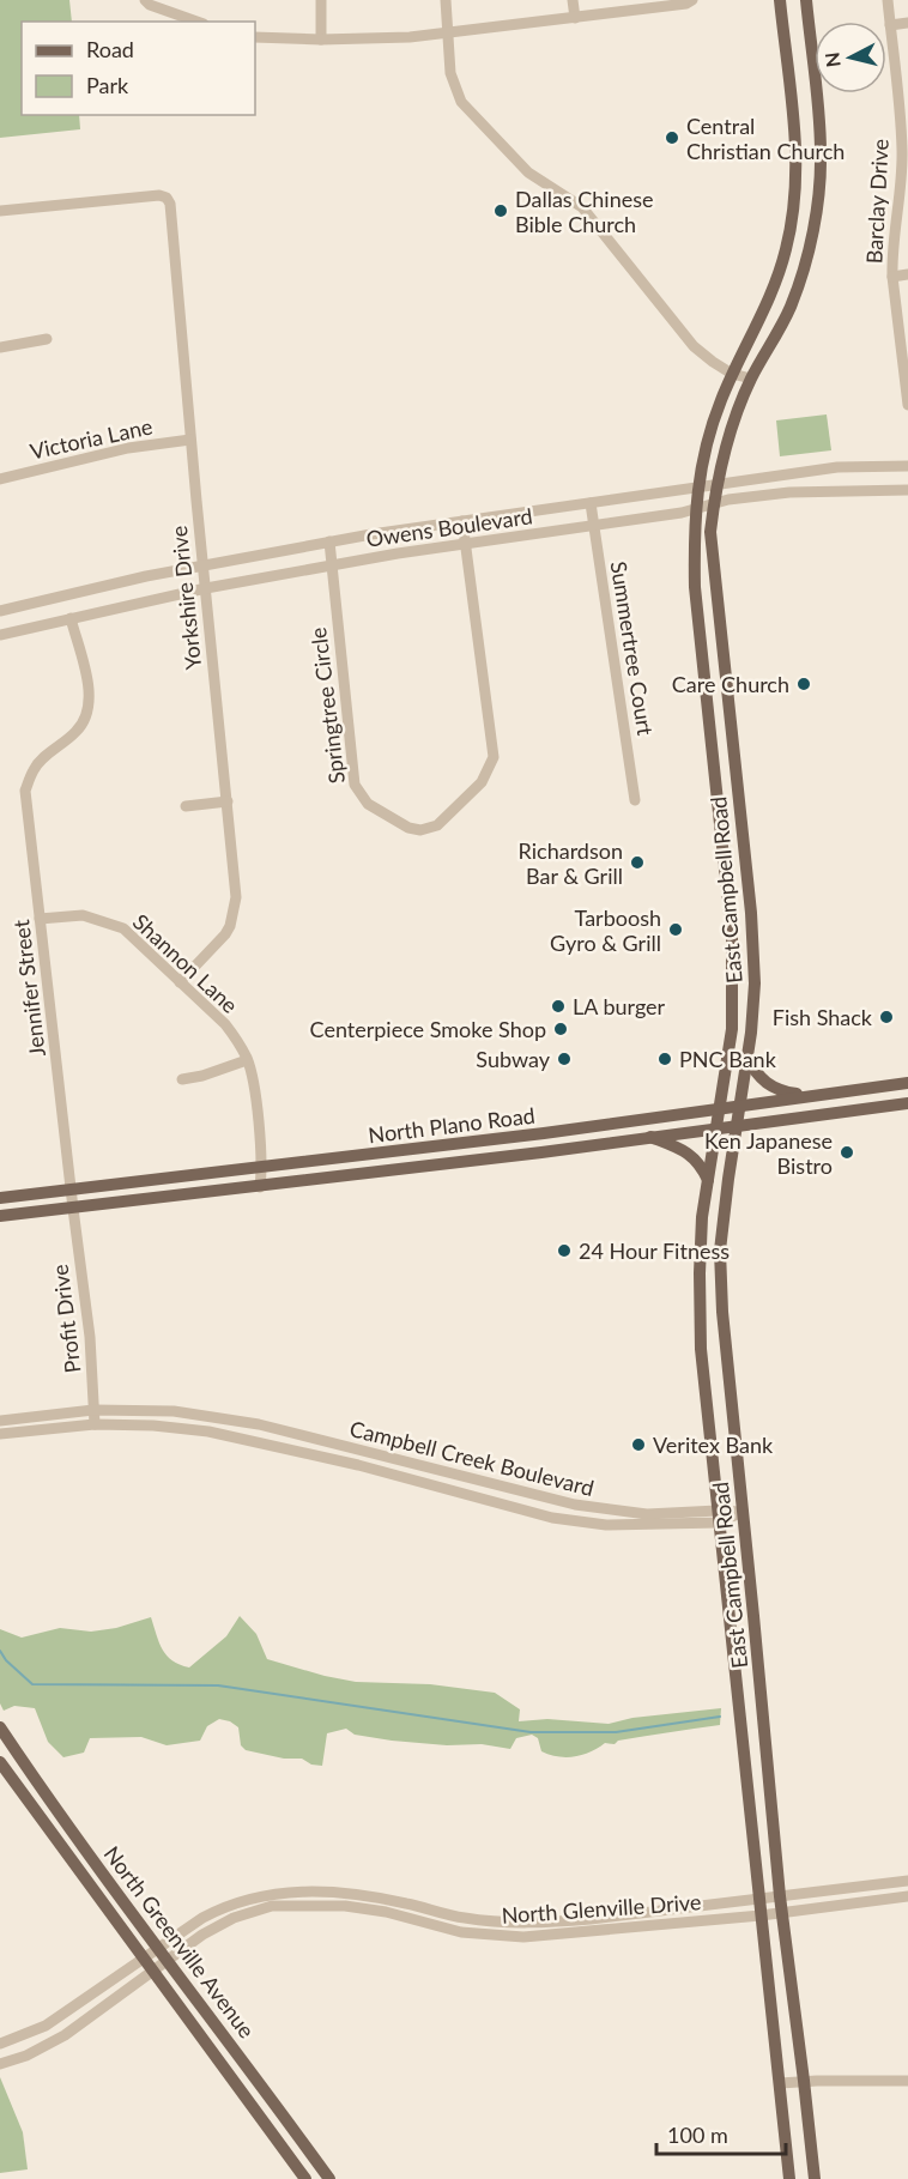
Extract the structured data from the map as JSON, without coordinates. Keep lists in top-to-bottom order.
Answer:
{
  "streets": {
    "main road": ["East Campbell Road", "North Plano Road", "North Greenville Avenue"],
    "street": [
      "Barclay Drive",
      "Victoria Lane",
      "Owens Boulevard",
      "Yorkshire Drive",
      "Summertree Court",
      "Springtree Circle",
      "Shannon Lane",
      "Jennifer Street",
      "Profit Drive",
      "Campbell Creek Boulevard",
      "North Glenville Drive"
    ]
  },
  "crossings": [
    ["Victoria Lane", "Yorkshire Drive"],
    ["Owens Boulevard", "Yorkshire Drive"],
    ["Owens Boulevard", "Summertree Court"],
    ["Owens Boulevard", "Springtree Circle"],
    ["Owens Boulevard", "East Campbell Road"],
    ["Owens Boulevard", "Jennifer Street"],
    ["Yorkshire Drive", "Shannon Lane"],
    ["East Campbell Road", "North Plano Road"],
    ["East Campbell Road", "Campbell Creek Boulevard"],
    ["East Campbell Road", "North Glenville Drive"],
    ["Shannon Lane", "Jennifer Street"],
    ["Shannon Lane", "North Plano Road"],
    ["Jennifer Street", "North Plano Road"],
    ["Jennifer Street", "Profit Drive"],
    ["North Plano Road", "Profit Drive"],
    ["Profit Drive", "Campbell Creek Boulevard"],
    ["North Glenville Drive", "North Greenville Avenue"]
  ],
  "places": [
    "Central Christian Church",
    "Dallas Chinese Bible Church",
    "Care Church",
    "Richardson Bar & Grill",
    "Tarboosh Gyro & Grill",
    "LA burger",
    "Fish Shack",
    "Centerpiece Smoke Shop",
    "Subway",
    "PNC Bank",
    "Ken Japanese Bistro",
    "24 Hour Fitness",
    "Veritex Bank"
  ],
  "legend": ["Road", "Park"],
  "scale_bar": "100 m",
  "north": "left"
}
